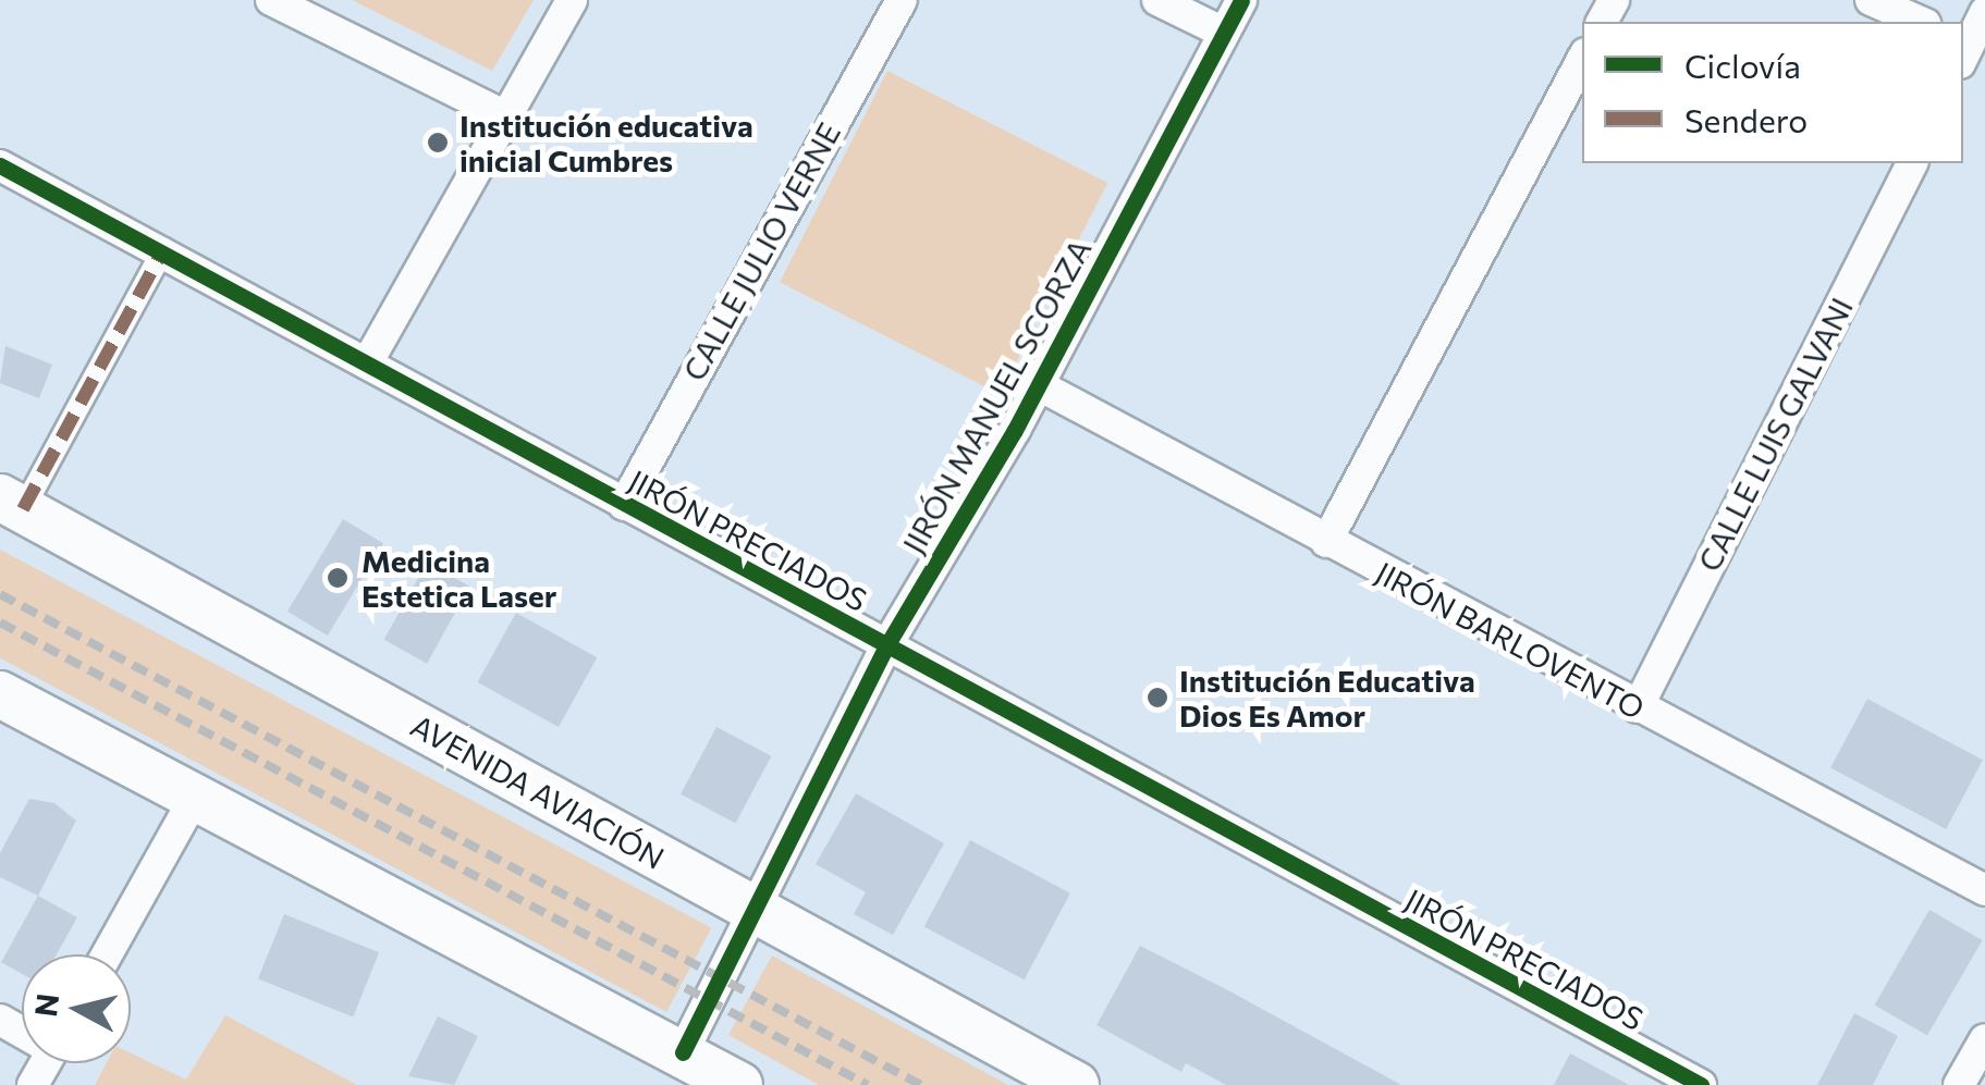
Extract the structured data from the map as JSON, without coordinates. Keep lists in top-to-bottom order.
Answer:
{
  "streets": {
    "main road": ["AVENIDA AVIACIÓN"],
    "street": [
      "CALLE JULIO VERNE",
      "JIRÓN MANUEL SCORZA",
      "CALLE LUIS GALVANI",
      "JIRÓN PRECIADOS",
      "JIRÓN BARLOVENTO"
    ]
  },
  "crossings": [
    ["CALLE JULIO VERNE", "JIRÓN PRECIADOS"],
    ["JIRÓN MANUEL SCORZA", "JIRÓN PRECIADOS"],
    ["JIRÓN MANUEL SCORZA", "JIRÓN BARLOVENTO"],
    ["JIRÓN MANUEL SCORZA", "AVENIDA AVIACIÓN"],
    ["CALLE LUIS GALVANI", "JIRÓN BARLOVENTO"]
  ],
  "places": ["Institución educativa inicial Cumbres", "Medicina Estetica Laser", "Institución Educativa Dios Es Amor"],
  "legend": ["Ciclovía", "Sendero"],
  "north": "left"
}
